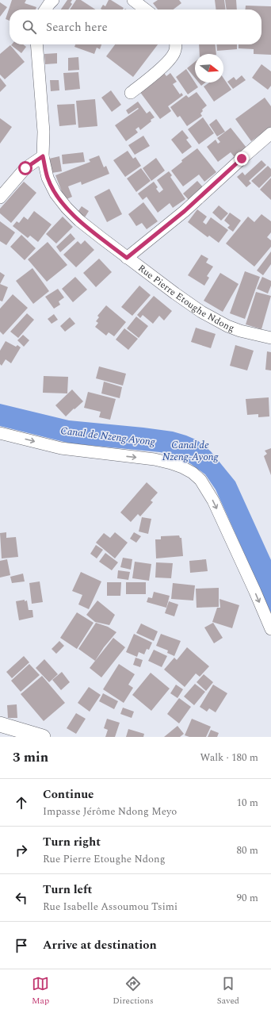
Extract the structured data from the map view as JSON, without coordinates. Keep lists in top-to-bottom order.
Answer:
{
  "streets": {
    "street": ["Rue Pierre Etoughe Ndong"]
  },
  "water": ["Canal de Nzeng Ayong", "Canal de Nzeng-Ayong"],
  "north": "right",
  "page": {
    "search": "Search here",
    "heading": ["3 min", "Walk · 180 m"],
    "list": [
      ["Continue", "Impasse Jérôme Ndong Meyo", "10 m"],
      ["Turn right", "Rue Pierre Etoughe Ndong", "80 m"],
      ["Turn left", "Rue Isabelle Assoumou Tsimi", "90 m"],
      "Arrive at destination"
    ],
    "nav": ["Map", "Directions", "Saved"]
  }
}
